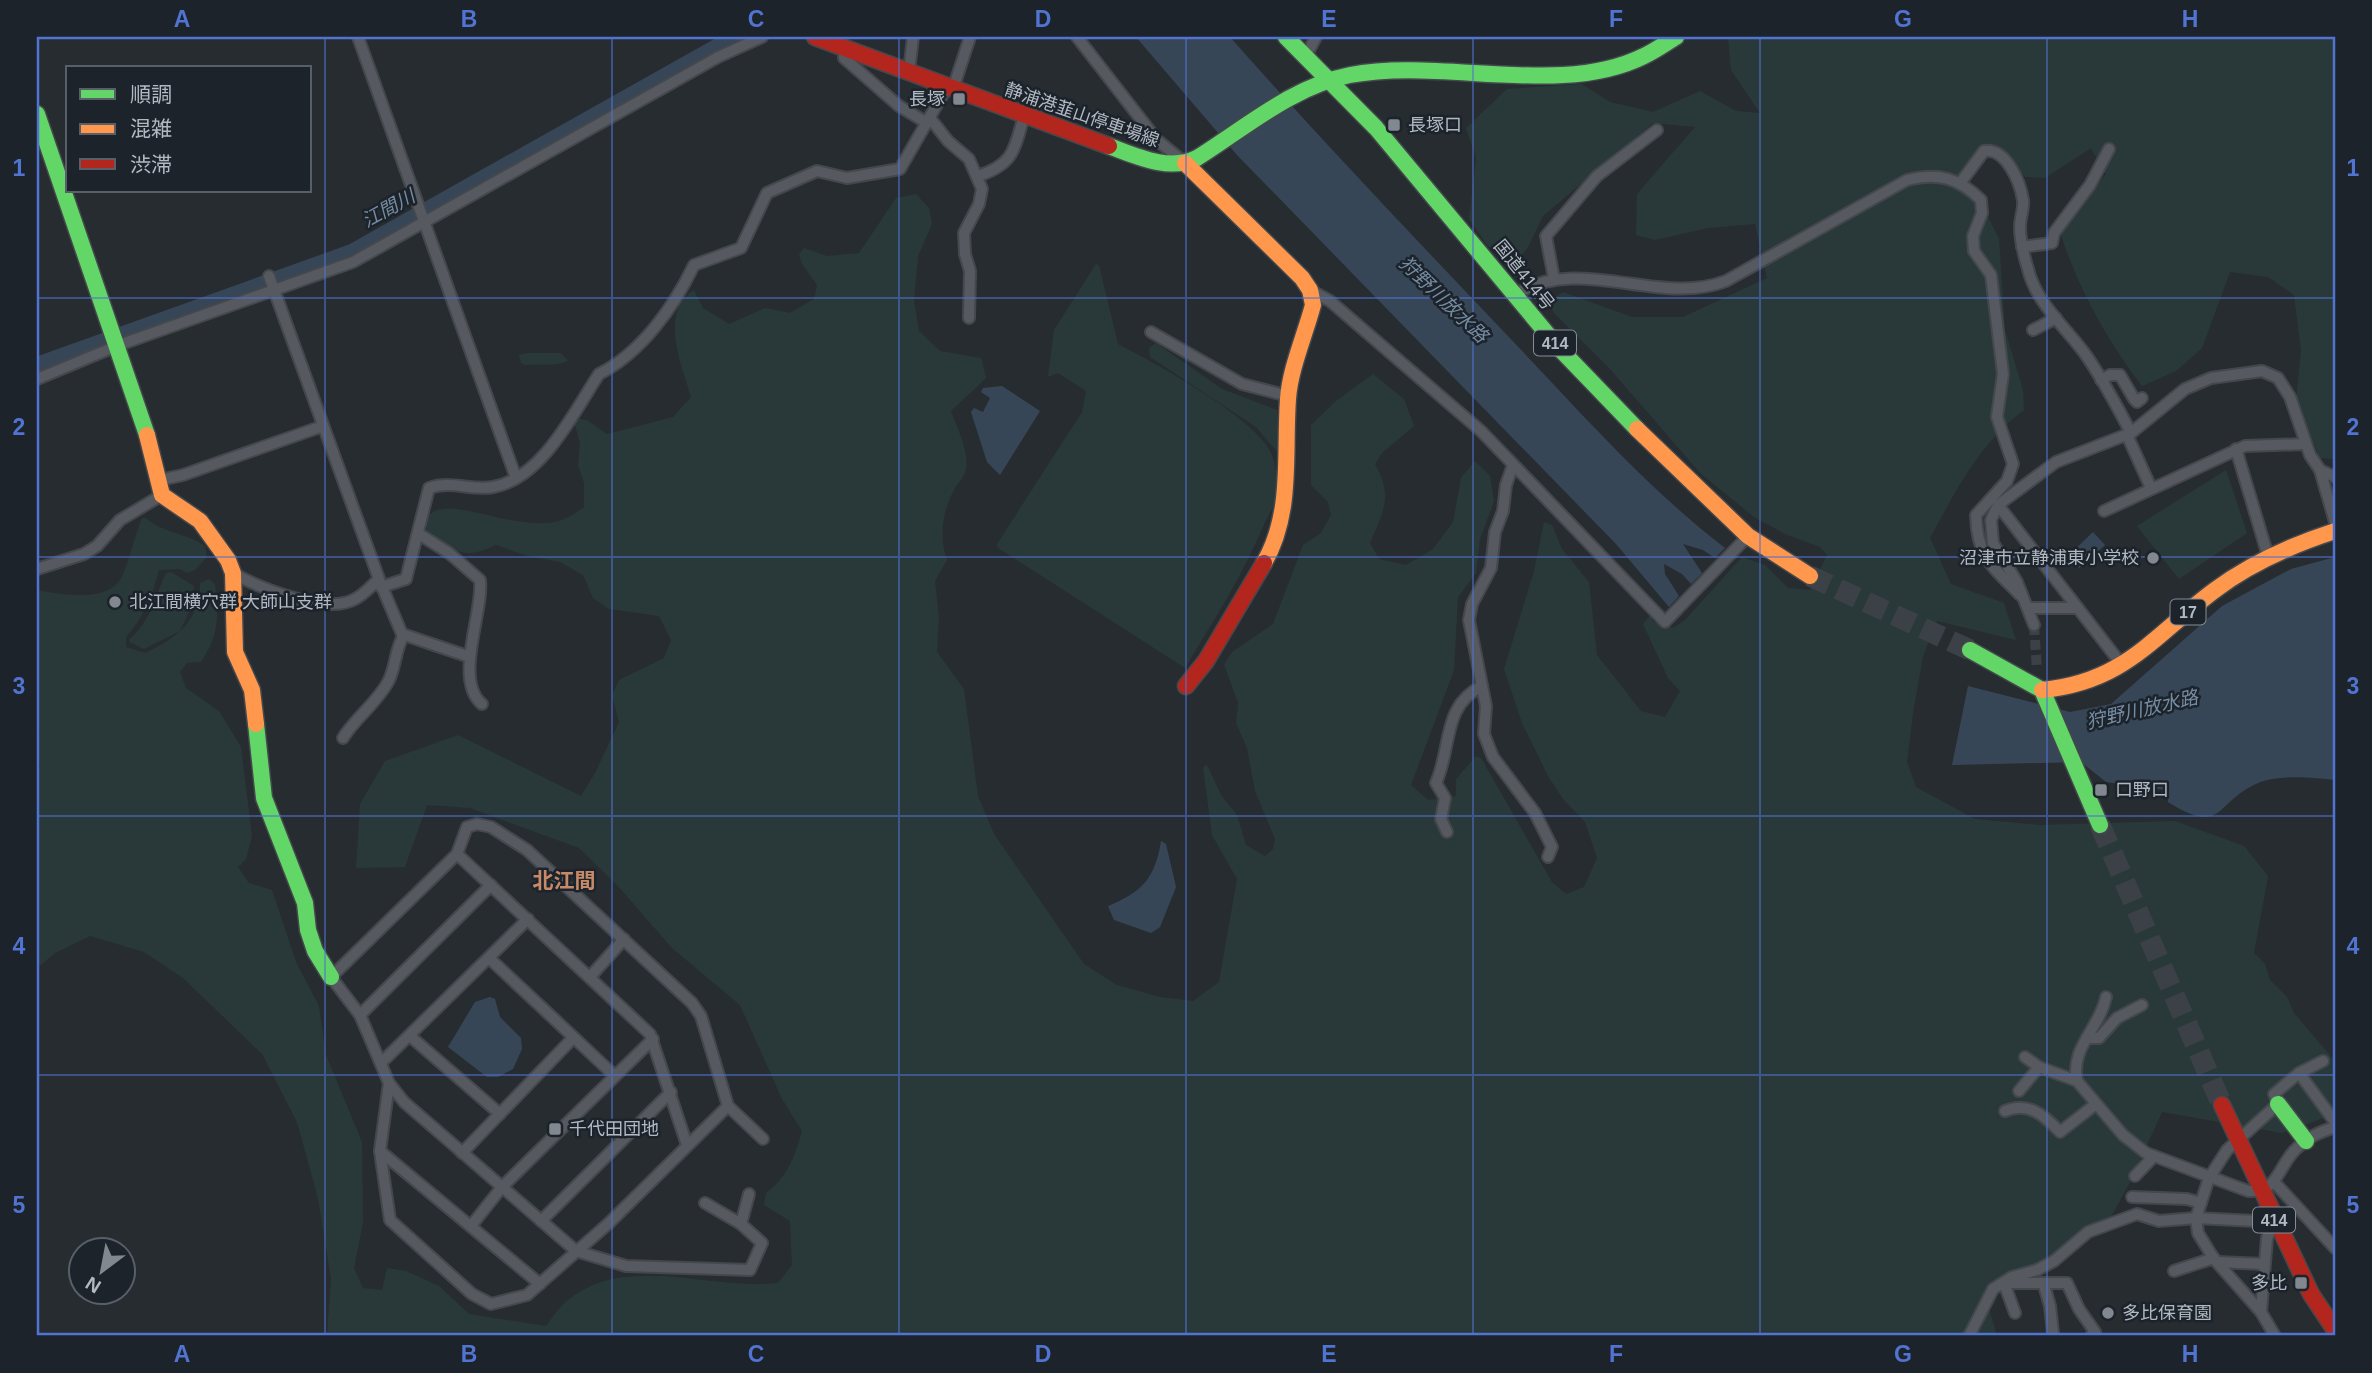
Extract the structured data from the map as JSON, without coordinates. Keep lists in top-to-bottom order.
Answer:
{
  "streets": {
    "main road": [
      "静浦港韮山停車場線",
      "国道414号",
      "414",
      "17"
    ]
  },
  "districts": ["北江間"],
  "water": ["江間川", "狩野川放水路"],
  "places": {
    "transit": [
      "長塚",
      "長塚口",
      "口野口",
      "千代田団地",
      "多比"
    ],
    "other": ["沼津市立静浦東小学校", "北江間横穴群 大師山支群", "多比保育園"]
  },
  "legend": ["順調", "混雑", "渋滞"],
  "north": "bottom left",
  "grid": {
    "columns": [
      "A",
      "B",
      "C",
      "D",
      "E",
      "F",
      "G",
      "H"
    ],
    "rows": [
      "1",
      "2",
      "3",
      "4",
      "5"
    ]
  }
}
